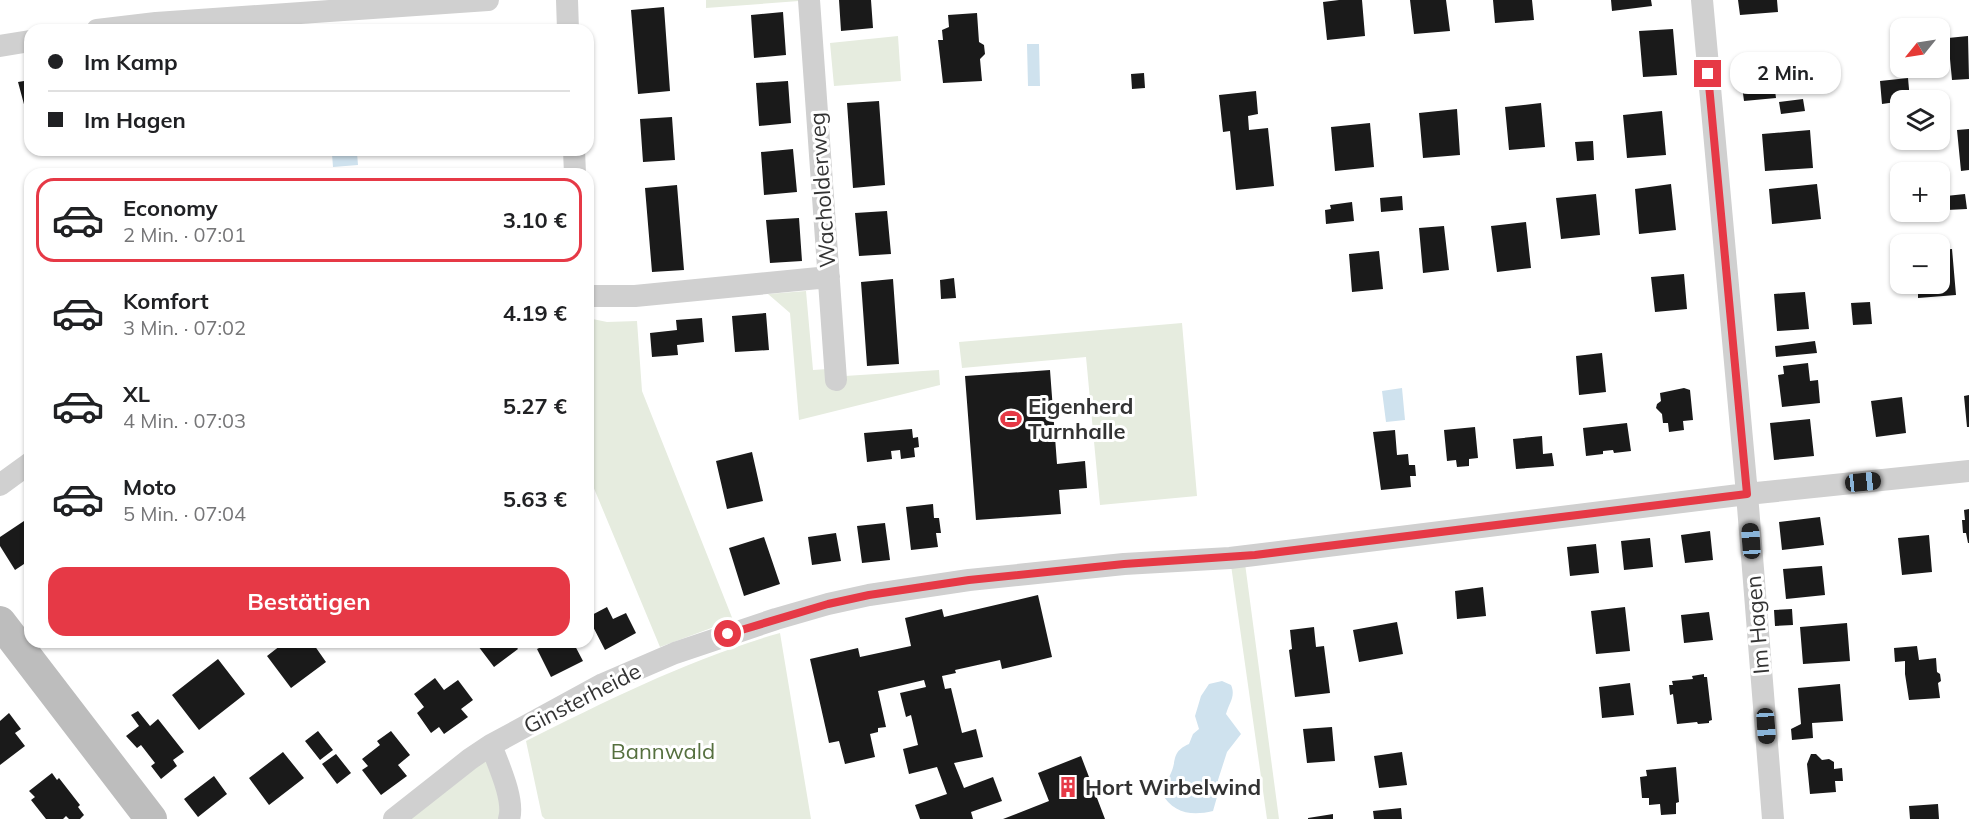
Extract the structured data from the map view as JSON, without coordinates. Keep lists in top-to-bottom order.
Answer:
{
  "streets": {
    "street": ["Wacholderweg", "Im Hagen", "Ginsterheide"]
  },
  "crossings": [
    ["Im Hagen", "Ginsterheide"]
  ],
  "parks": ["Bannwald"],
  "places": {
    "sports": ["Eigenherd Turnhalle"],
    "building": ["Hort Wirbelwind"]
  },
  "north": "bottom left",
  "page": {
    "map_buttons": ["+", "−"],
    "banner": ["Im Kamp", "Im Hagen"],
    "bubble": "2 Min.",
    "list": [
      {
        "name": "Economy",
        "note": "2 Min. · 07:01",
        "value": "3.10 €"
      },
      {
        "name": "Komfort",
        "note": "3 Min. · 07:02",
        "value": "4.19 €"
      },
      {
        "name": "XL",
        "note": "4 Min. · 07:03",
        "value": "5.27 €"
      },
      {
        "name": "Moto",
        "note": "5 Min. · 07:04",
        "value": "5.63 €"
      }
    ],
    "buttons": "Bestätigen"
  }
}
